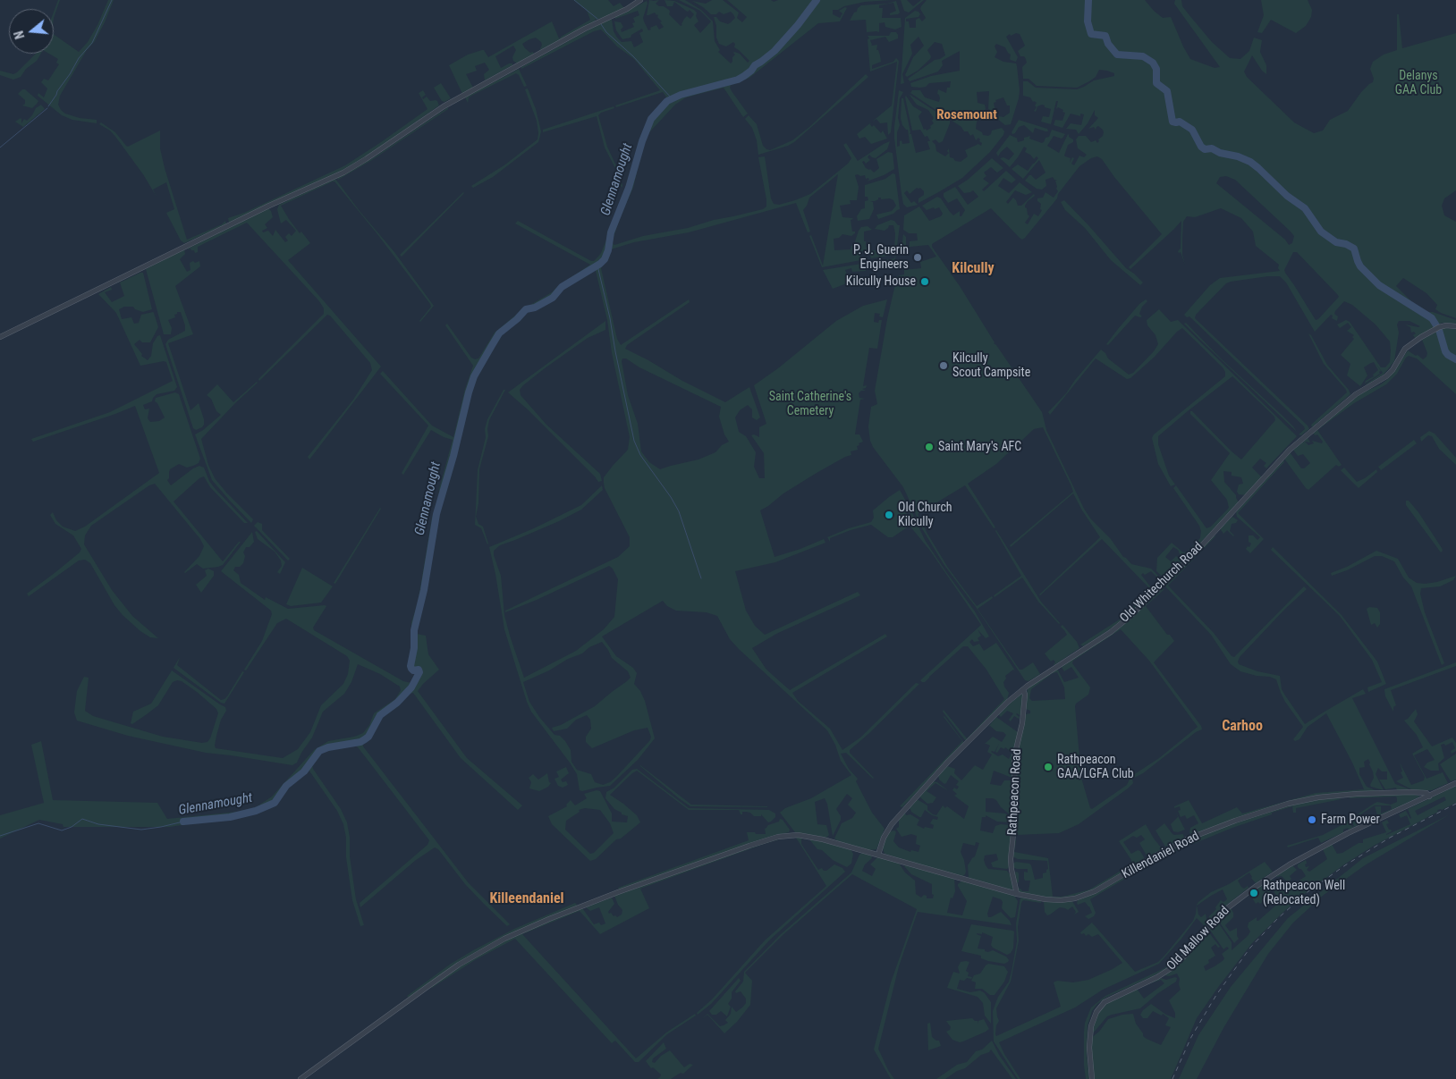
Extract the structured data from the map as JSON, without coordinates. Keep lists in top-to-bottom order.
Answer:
{
  "streets": {
    "street": [
      "Old Whitechurch Road",
      "Rathpeacon Road",
      "Killendaniel Road",
      "Old Mallow Road"
    ]
  },
  "crossings": [
    ["Old Whitechurch Road", "Rathpeacon Road"],
    ["Old Whitechurch Road", "Killendaniel Road"],
    ["Rathpeacon Road", "Killendaniel Road"],
    ["Killendaniel Road", "Old Mallow Road"]
  ],
  "districts": [
    "Rosemount",
    "Kilcully",
    "Carhoo",
    "Killeendaniel"
  ],
  "water": ["Glennamought"],
  "parks": ["Delanys GAA Club", "Saint Catherine's Cemetery"],
  "places": [
    "P. J. Guerin Engineers",
    "Kilcully House",
    "Kilcully Scout Campsite",
    "Saint Mary's AFC",
    "Old Church Kilcully",
    "Rathpeacon GAA/LGFA Club",
    "Farm Power",
    "Rathpeacon Well (Relocated)"
  ],
  "north": "left"
}
